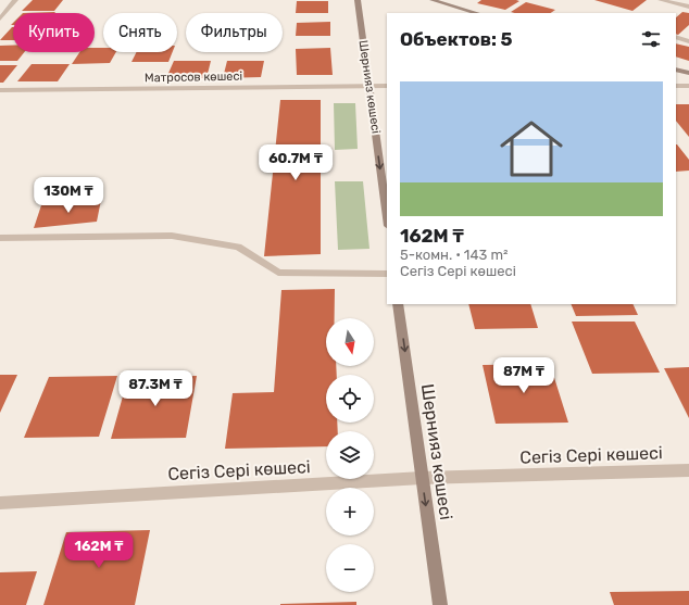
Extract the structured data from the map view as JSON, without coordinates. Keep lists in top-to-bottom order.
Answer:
{
  "streets": {
    "street": ["Матросов көшесі", "Шернияз көшесі", "Сегіз Сері көшесі"]
  },
  "crossings": [
    ["Матросов көшесі", "Шернияз көшесі"],
    ["Шернияз көшесі", "Сегіз Сері көшесі"]
  ],
  "one_way": ["Шернияз көшесі"],
  "north": "bottom",
  "page": {
    "chip": ["Купить", "Снять", "Фильтры"],
    "heading": "Объектов: 5",
    "list": [
      {
        "name": "162M ₸",
        "note": "5-комн. · 143 m² · Сегіз Сері көшесі"
      }
    ],
    "price": [
      "60.7M ₸",
      "130M ₸",
      "87M ₸",
      "87.3M ₸",
      "162M ₸"
    ],
    "map_buttons": ["+", "−"]
  }
}
